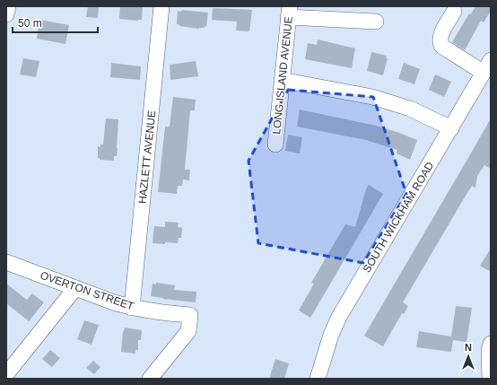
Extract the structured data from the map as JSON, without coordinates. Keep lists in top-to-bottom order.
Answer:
{
  "streets": {
    "street": [
      "LONG ISLAND AVENUE",
      "HAZLETT AVENUE",
      "SOUTH WICKHAM ROAD",
      "OVERTON STREET"
    ]
  },
  "crossings": [
    ["HAZLETT AVENUE", "OVERTON STREET"]
  ],
  "scale_bar": "50 m",
  "north": "top"
}
